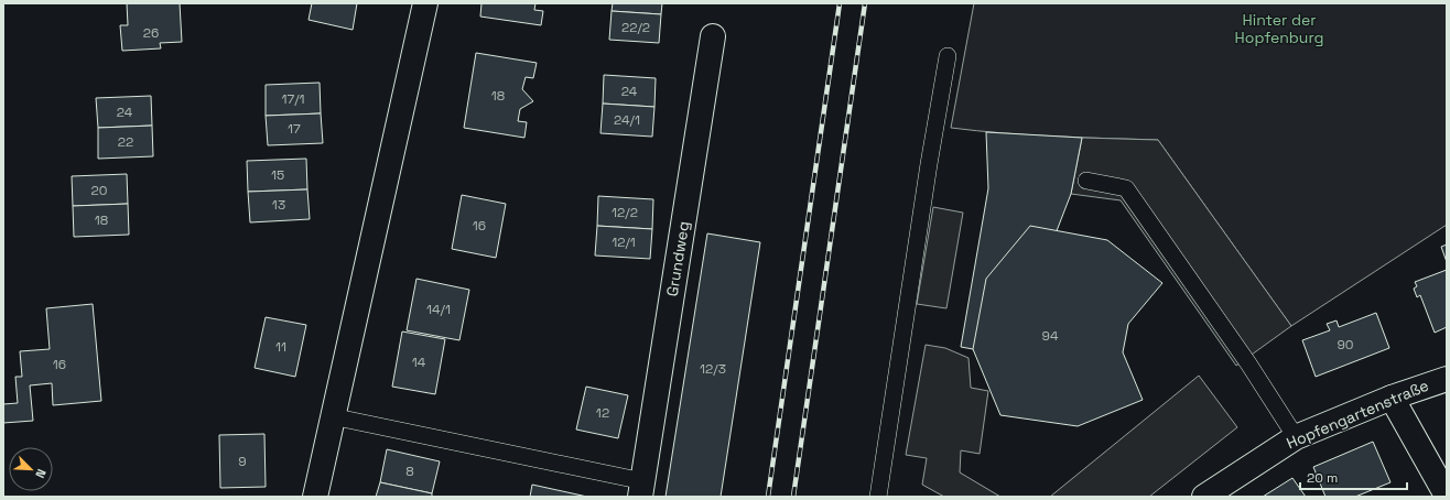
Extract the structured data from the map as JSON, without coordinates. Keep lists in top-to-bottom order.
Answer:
{
  "streets": {
    "street": ["Grundweg", "Hopfengartenstraße"]
  },
  "parks": ["Hinter der Hopfenburg"],
  "house_numbers": [
    "22/2",
    "26",
    "24",
    "18",
    "17/1",
    "24",
    "24/1",
    "17",
    "22",
    "15",
    "20",
    "13",
    "12/2",
    "18",
    "16",
    "12/1",
    "14/1",
    "94",
    "90",
    "11",
    "14",
    "16",
    "12/3",
    "12",
    "9",
    "8"
  ],
  "scale_bar": "20 m",
  "north": "bottom right"
}
